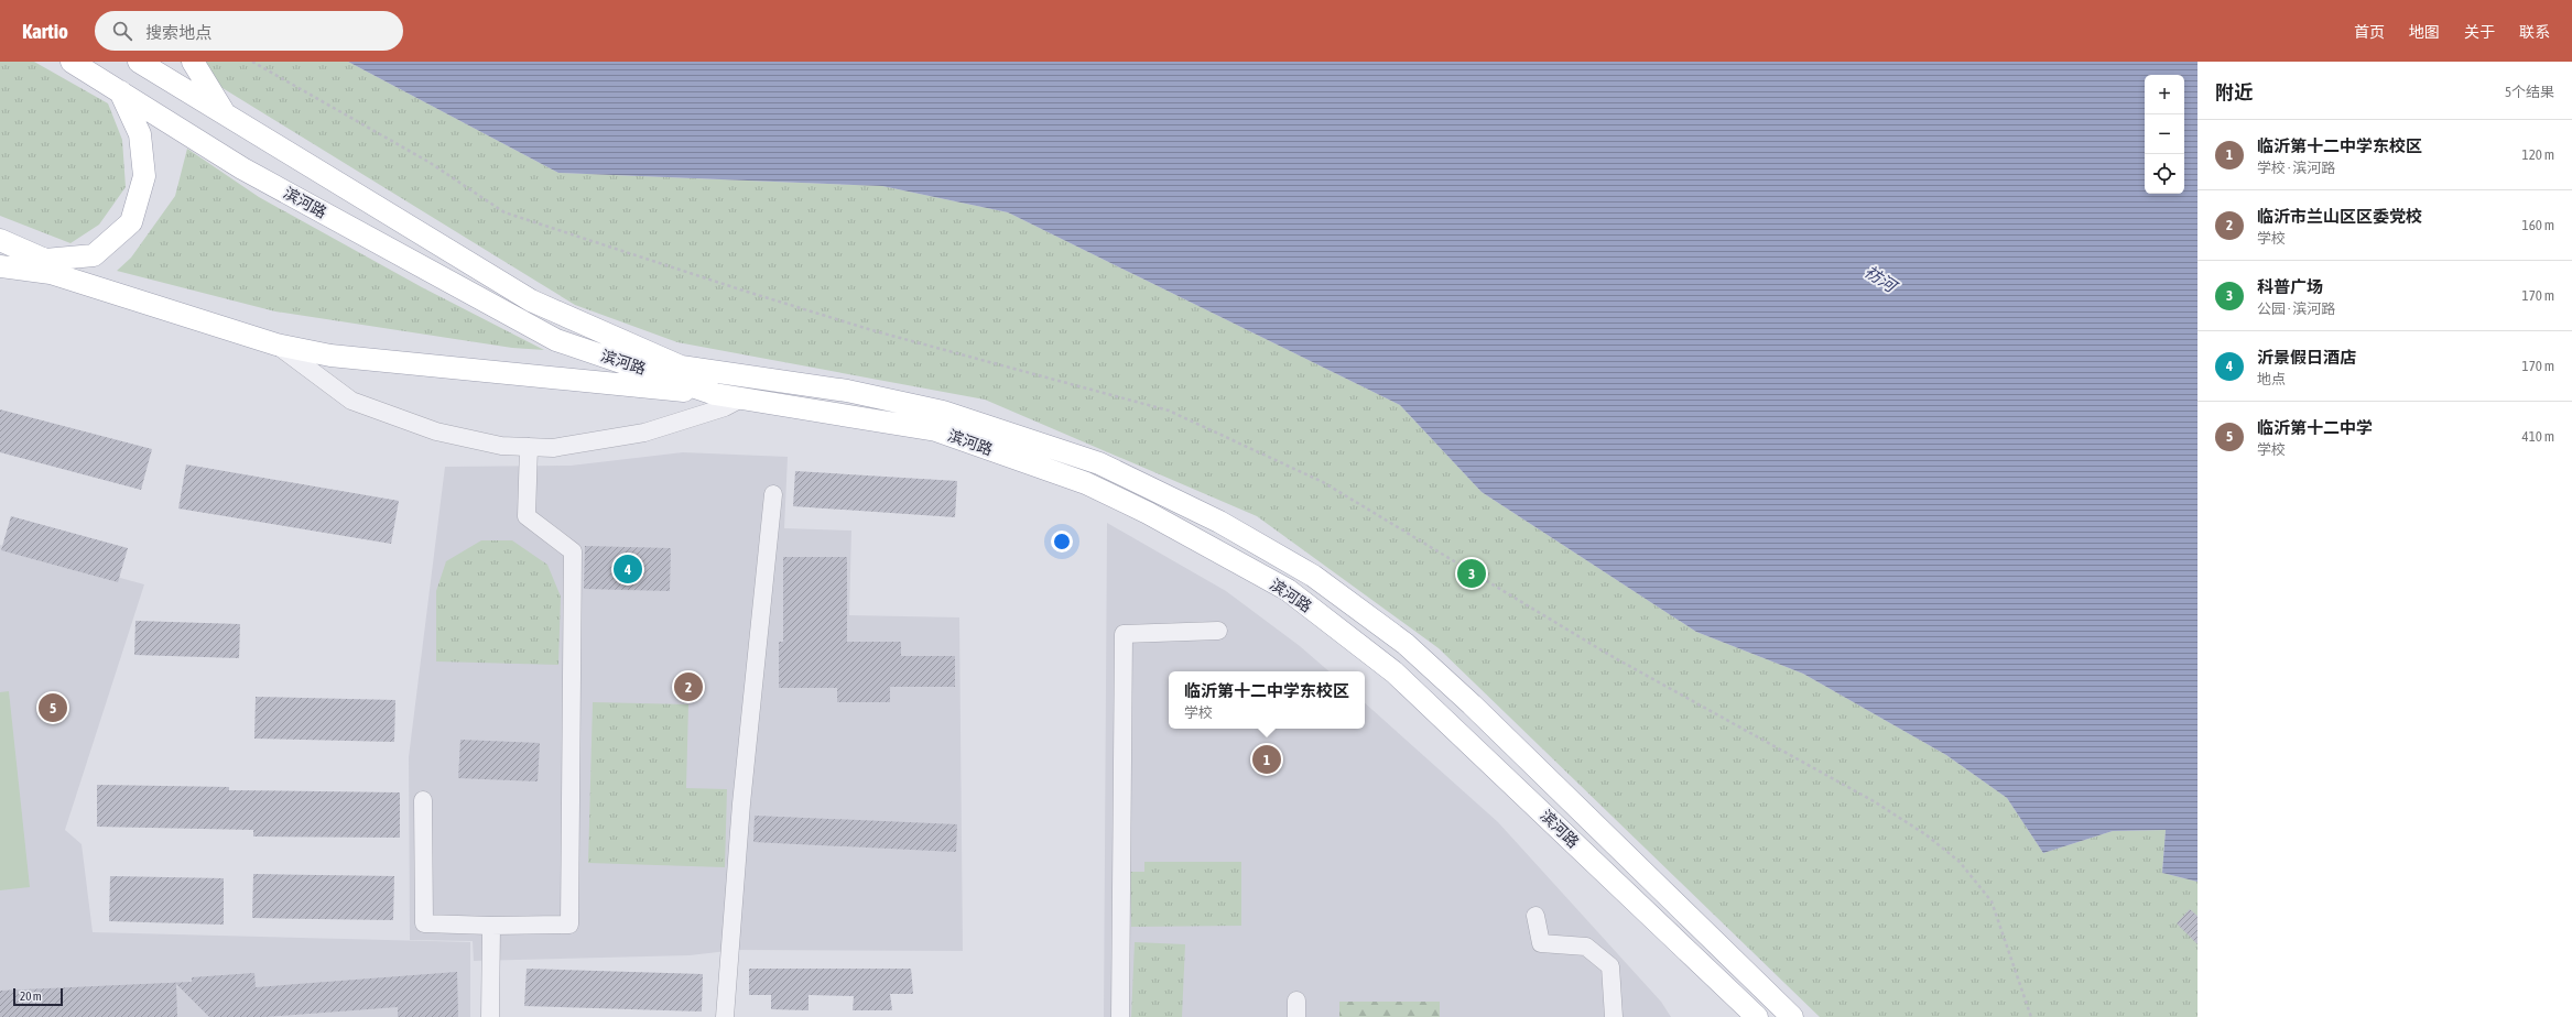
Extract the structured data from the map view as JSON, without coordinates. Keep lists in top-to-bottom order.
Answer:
{
  "streets": {
    "main road": ["滨河路"]
  },
  "water": ["祊河"],
  "scale_bar": "20 m",
  "page": {
    "header": "Kartio",
    "search": "搜索地点",
    "nav": [
      "首页",
      "地图",
      "关于",
      "联系"
    ],
    "heading": ["附近", "5个结果"],
    "map_buttons": ["+", "−"],
    "list": [
      {
        "mark": "1",
        "name": "临沂第十二中学东校区",
        "note": "学校 · 滨河路",
        "value": "120 m"
      },
      {
        "mark": "2",
        "name": "临沂市兰山区区委党校",
        "note": "学校",
        "value": "160 m"
      },
      {
        "mark": "3",
        "name": "科普广场",
        "note": "公园 · 滨河路",
        "value": "170 m"
      },
      {
        "mark": "4",
        "name": "沂景假日酒店",
        "note": "地点",
        "value": "170 m"
      },
      {
        "mark": "5",
        "name": "临沂第十二中学",
        "note": "学校",
        "value": "410 m"
      }
    ],
    "pins": [
      "4",
      "3",
      "2",
      "5",
      "1"
    ],
    "popup": ["临沂第十二中学东校区", "学校"],
    "scale": "20 m"
  }
}
